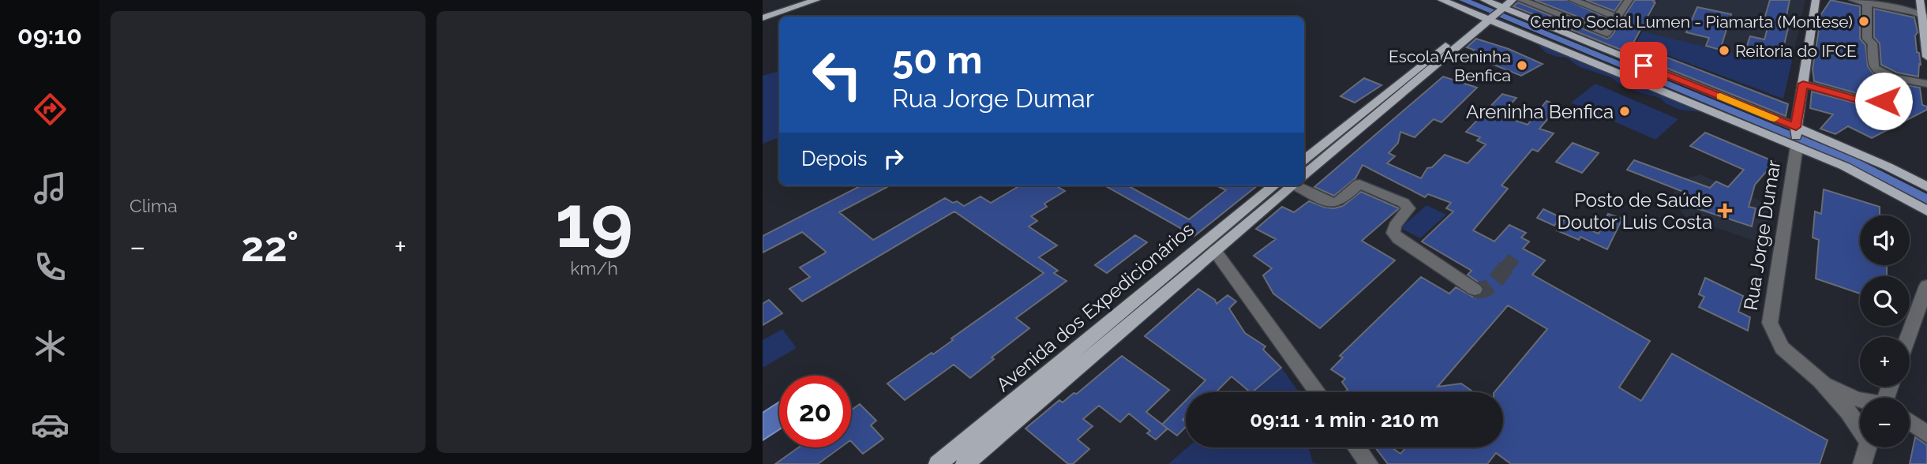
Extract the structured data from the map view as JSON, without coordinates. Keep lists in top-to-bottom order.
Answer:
{
  "streets": {
    "main road": ["Rua Jorge Dumar", "Avenida dos Expedicionários"]
  },
  "places": {
    "other": [
      "Centro Social Lumen - Piamarta (Montese)",
      "Reitoria do IFCE",
      "Escola Areninha Benfica",
      "Areninha Benfica"
    ],
    "health": ["Posto de Saúde Doutor Luis Costa"]
  },
  "page": {
    "tabs": "09:10",
    "tile": [
      "Clima",
      ["19", "km/h"]
    ],
    "turn": ["50 m", "Rua Jorge Dumar"],
    "then": "Depois",
    "map_buttons": ["+", "−"],
    "heat": ["−", "22°", "+"],
    "limit": "20",
    "trip": "09:11 · 1 min · 210 m"
  }
}
